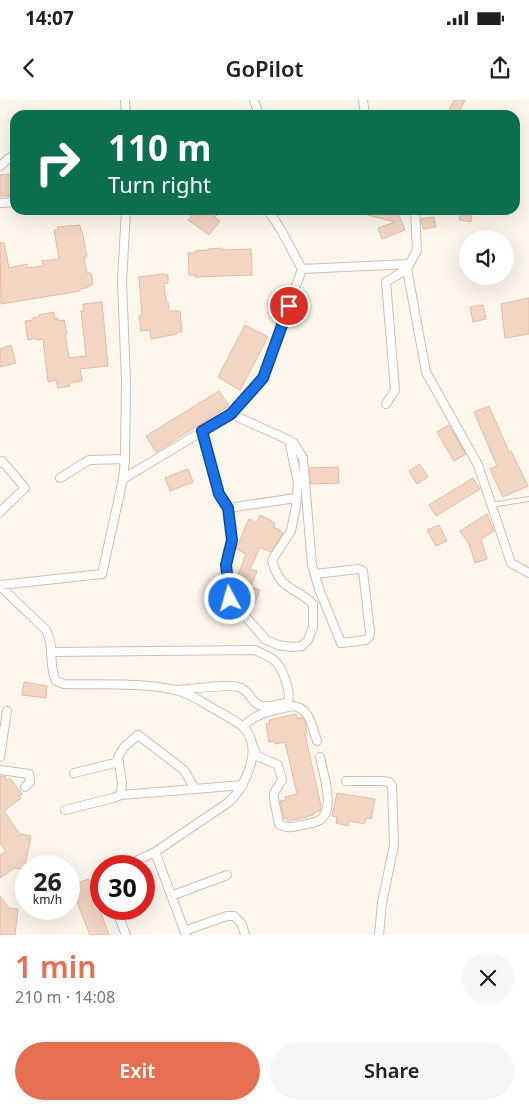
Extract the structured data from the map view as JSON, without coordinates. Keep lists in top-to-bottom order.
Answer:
{
  "page": {
    "status": "14:07",
    "header": "GoPilot",
    "turn": ["110 m", "Turn right"],
    "speed": "26 km/h",
    "limit": "30",
    "heading": ["1 min", "210 m · 14:08"],
    "buttons": ["Exit", "Share"]
  }
}
